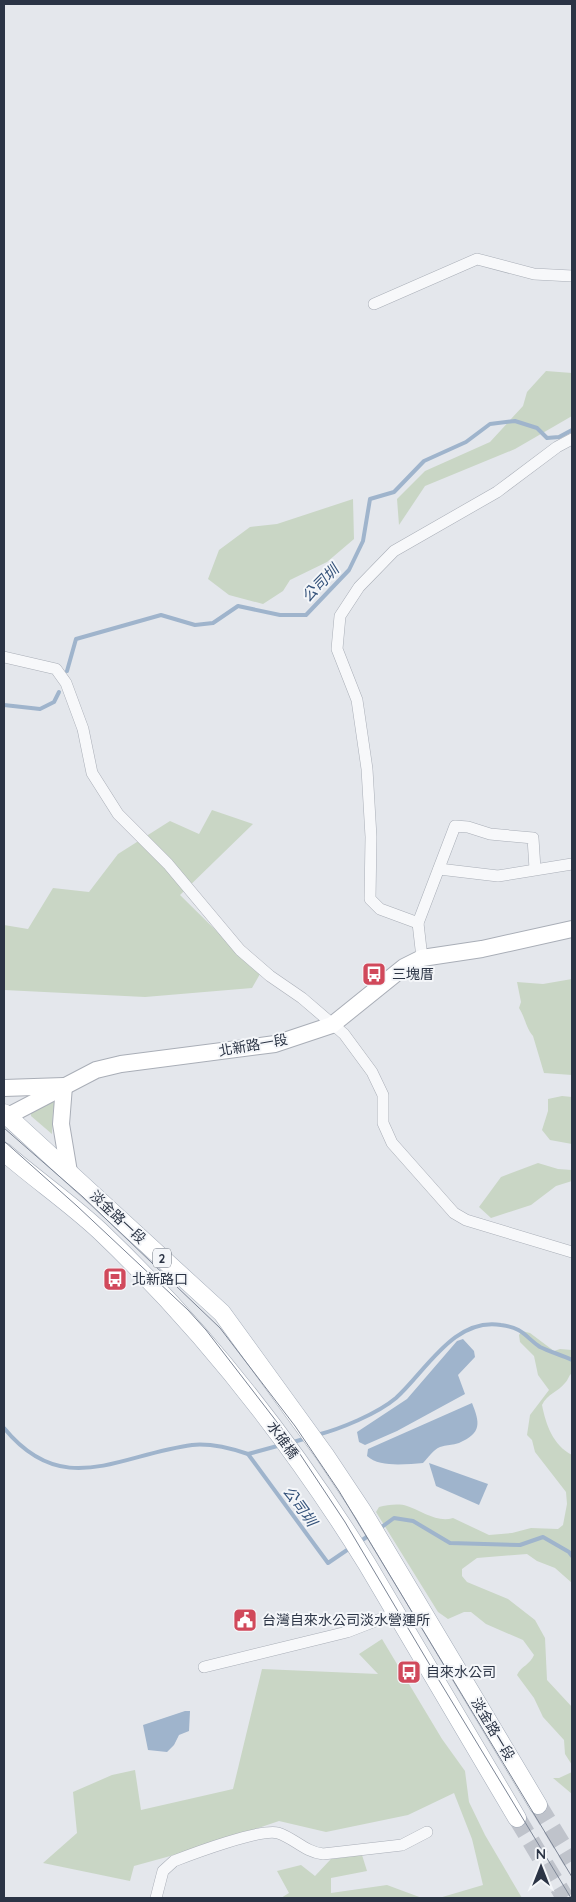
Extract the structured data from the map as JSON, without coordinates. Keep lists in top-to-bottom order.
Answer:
{
  "streets": {
    "main road": [
      "北新路一段",
      "淡金路一段",
      "2",
      "水碓橋"
    ]
  },
  "crossings": [
    ["北新路一段", "淡金路一段"],
    ["淡金路一段", "水碓橋"]
  ],
  "water": ["公司圳"],
  "places": {
    "bus stop": ["三塊厝", "北新路口", "自來水公司"],
    "public building": ["台灣自來水公司淡水營運所"]
  },
  "north": "top"
}
